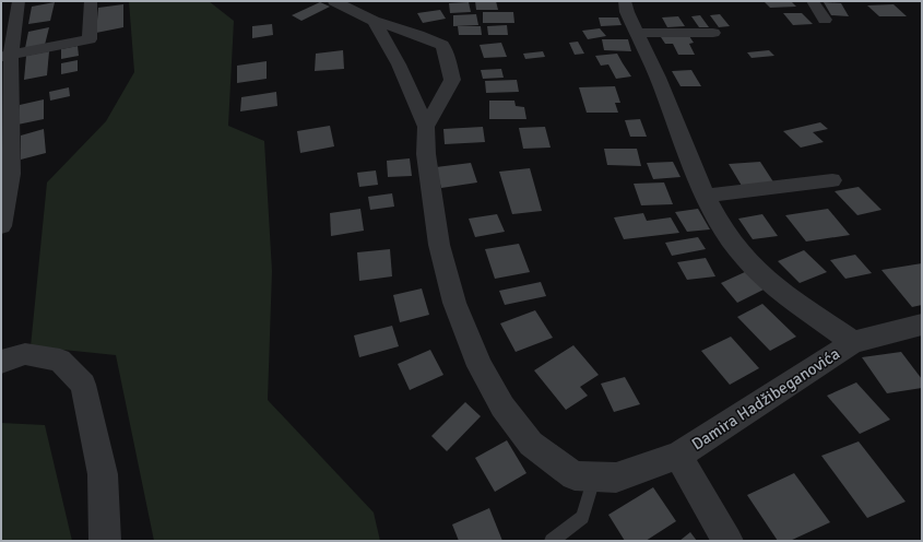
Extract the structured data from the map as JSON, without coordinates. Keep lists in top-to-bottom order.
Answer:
{
  "streets": {
    "street": ["Damira Hadžibeganovića"]
  }
}
